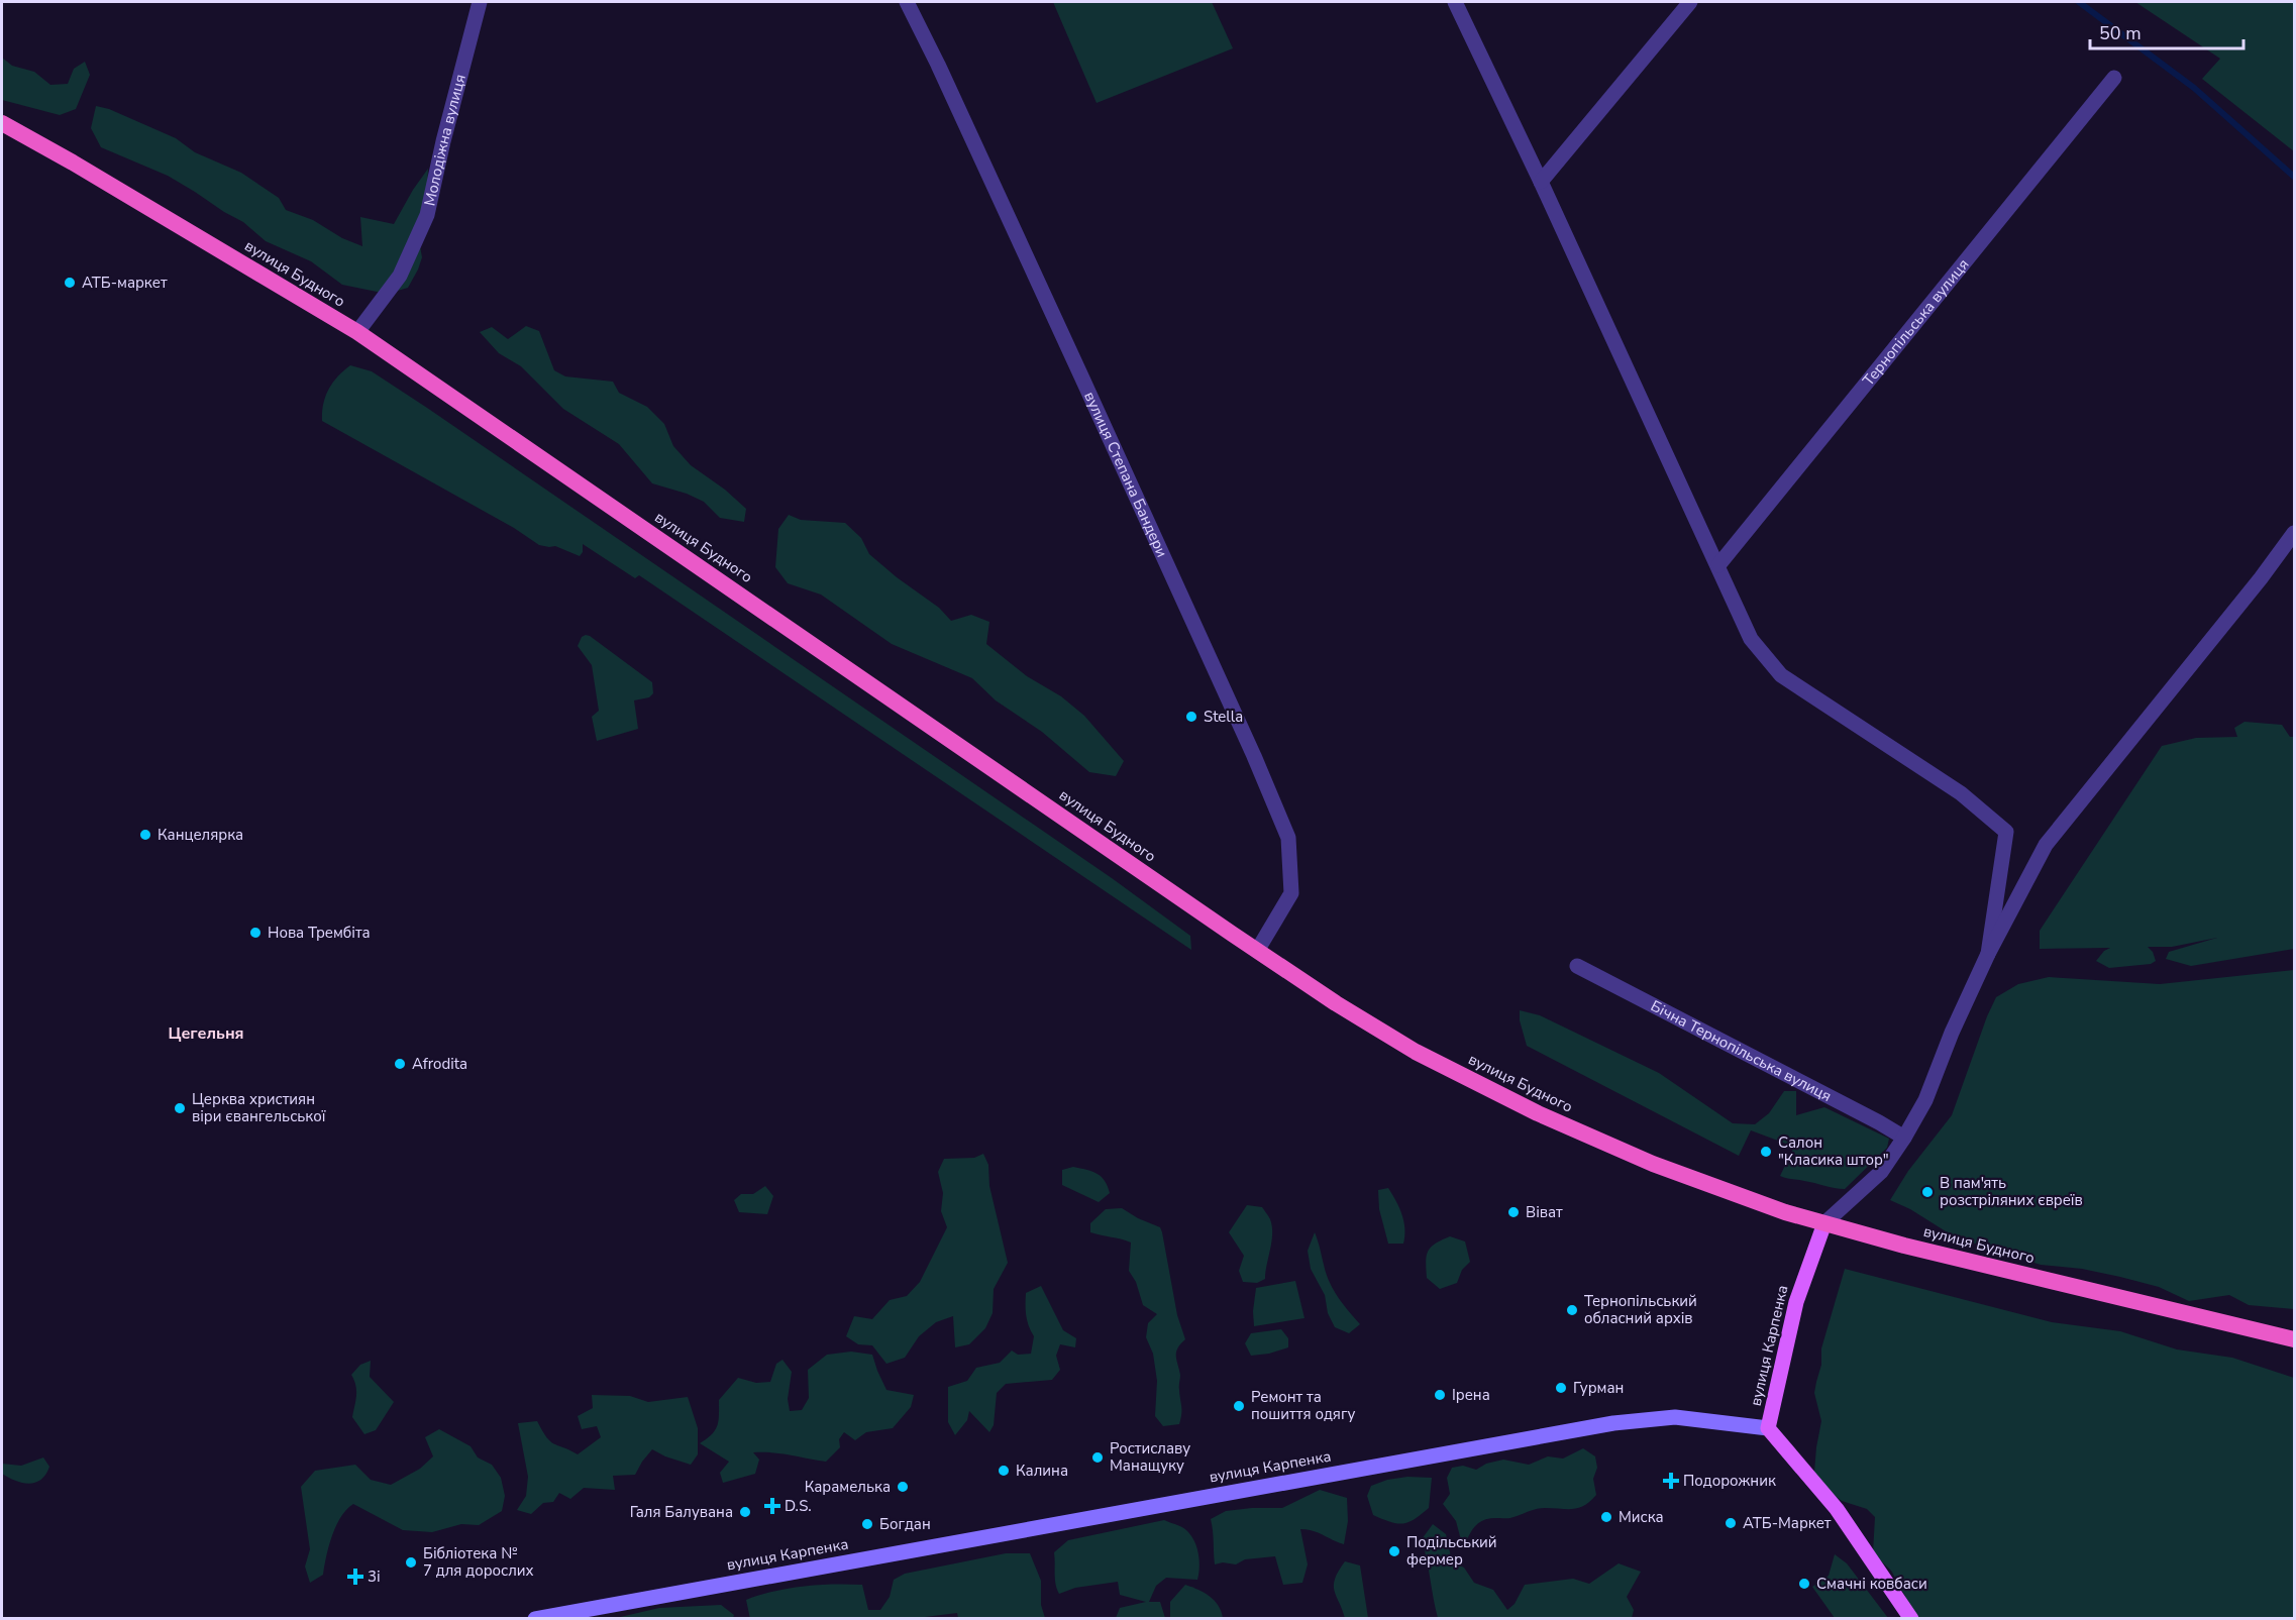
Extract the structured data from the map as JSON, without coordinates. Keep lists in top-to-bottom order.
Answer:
{
  "streets": {
    "highway": ["вулиця Будного"],
    "main road": ["вулиця Карпенка"],
    "street": [
      "Молодіжна вулиця",
      "Тернопільська вулиця",
      "вулиця Степана Бандери",
      "Бічна Тернопільська вулиця"
    ]
  },
  "crossings": [
    ["Молодіжна вулиця", "вулиця Будного"],
    ["вулиця Будного", "вулиця Степана Бандери"],
    ["вулиця Будного", "вулиця Карпенка"]
  ],
  "districts": ["Цегельня"],
  "places": {
    "other": [
      "АТБ-маркет",
      "Stella",
      "Канцелярка",
      "Нова Трембіта",
      "Afrodita",
      "Церква християн віри євангельської",
      "Салон \"Класика штор\"",
      "В пам'ять розстріляних євреїв",
      "Віват",
      "Тернопільський обласний архів",
      "Гурман",
      "Ірена",
      "Ремонт та пошиття одягу",
      "Ростиславу Манащуку",
      "Калина",
      "Карамелька",
      "Галя Балувана",
      "Миска",
      "АТБ-Маркет",
      "Богдан",
      "Подільський фермер",
      "Бібліотека № 7 для дорослих",
      "Смачні ковбаси"
    ],
    "health": ["Подорожник", "D.S.", "3і"]
  },
  "scale_bar": "50 m"
}
